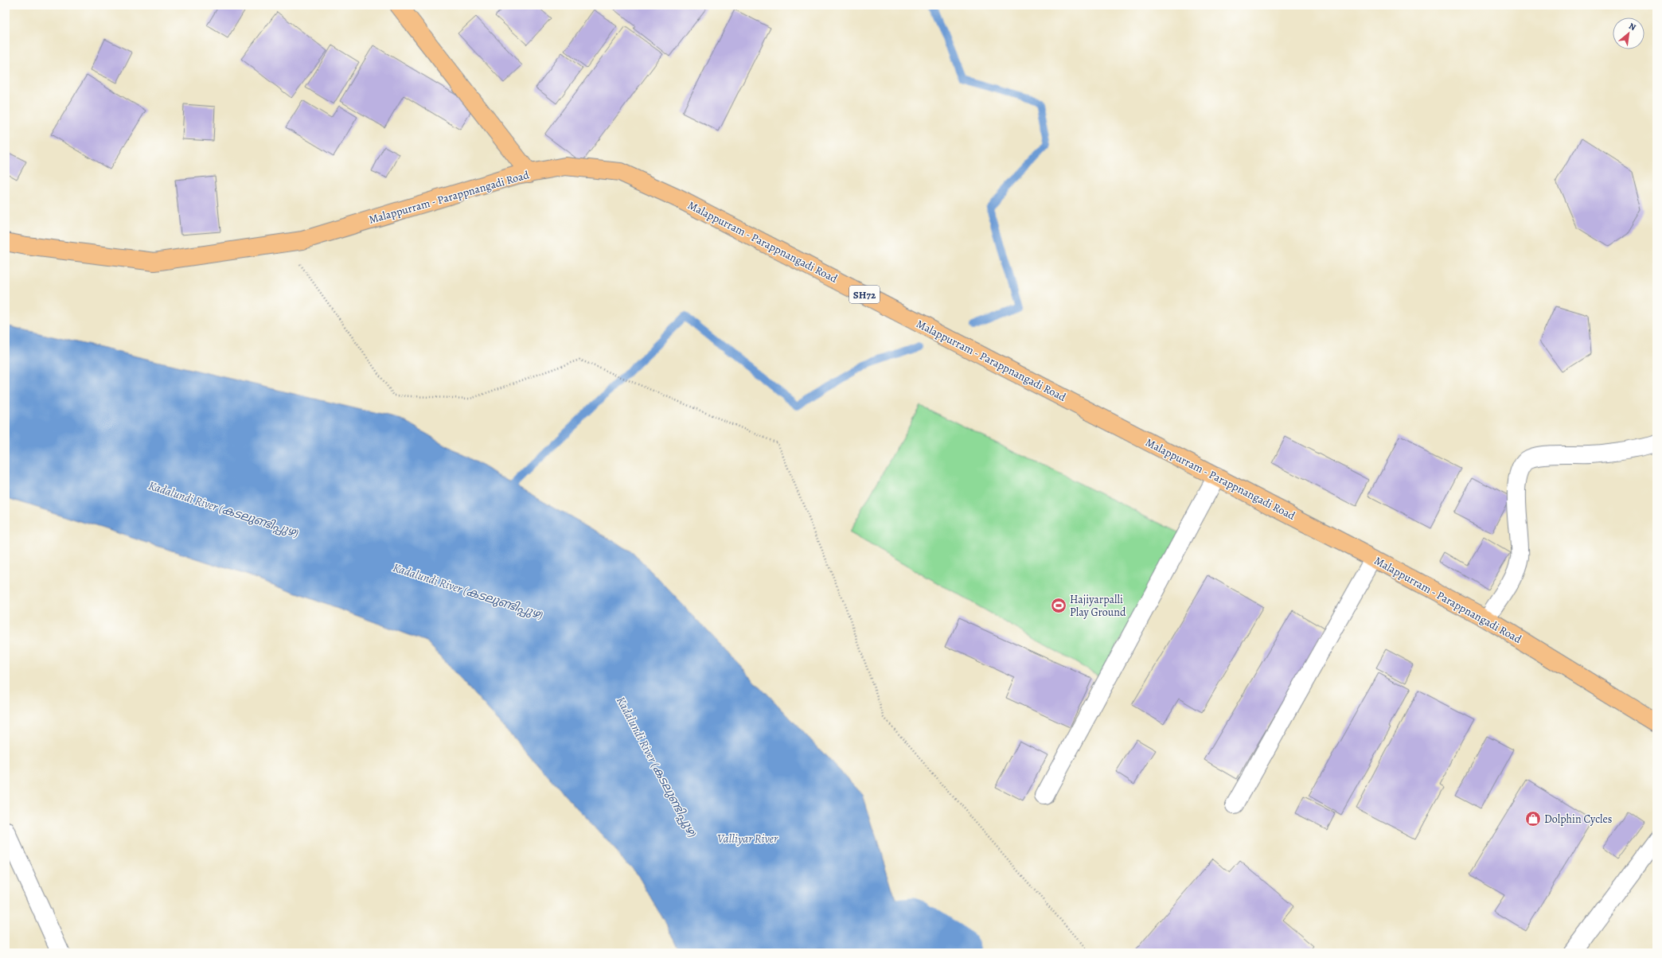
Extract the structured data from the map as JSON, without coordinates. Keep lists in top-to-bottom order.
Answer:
{
  "streets": {
    "main road": ["Malappurram - Parappnangadi Road", "SH72"]
  },
  "water": ["Kadalundi River (കടലുണ്ടിപ്പുഴ)", "Valliyar River"],
  "places": {
    "sports": ["Hajiyarpalli Play Ground"],
    "shop": ["Dolphin Cycles"]
  },
  "north": "top right"
}
